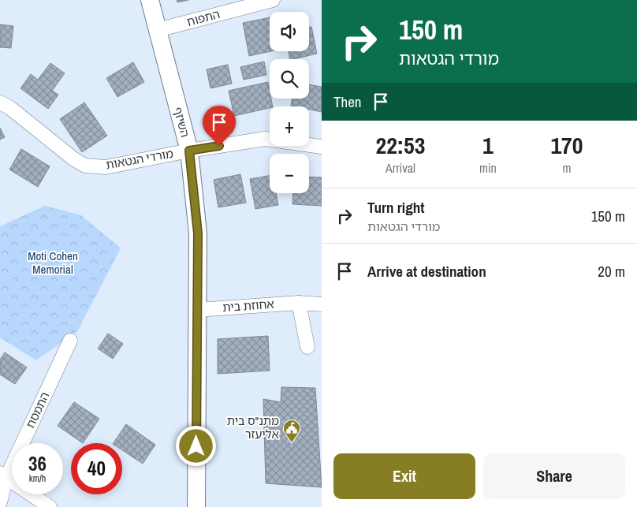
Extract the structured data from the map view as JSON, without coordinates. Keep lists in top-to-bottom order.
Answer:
{
  "streets": {
    "street": [
      "התפוח",
      "השיזף",
      "מורדי הגטאות",
      "אחוזת בית",
      "התמסח"
    ]
  },
  "crossings": [
    ["התפוח", "השיזף"],
    ["השיזף", "מורדי הגטאות"],
    ["השיזף", "אחוזת בית"]
  ],
  "parks": ["Moti Cohen Memorial"],
  "places": {
    "public building": ["מתנ\"ס בית אליעזר"]
  },
  "page": {
    "turn": ["150 m", "מורדי הגטאות"],
    "map_buttons": ["+", "−"],
    "then": "Then",
    "eta": [
      "22:53",
      "Arrival",
      "1",
      "min",
      "170",
      "m"
    ],
    "list": [
      {
        "name": "Turn right",
        "note": "מורדי הגטאות",
        "value": "150 m"
      },
      {
        "name": "Arrive at destination",
        "value": "20 m"
      }
    ],
    "speed": "36 km/h",
    "limit": "40",
    "buttons": ["Exit", "Share"]
  }
}
